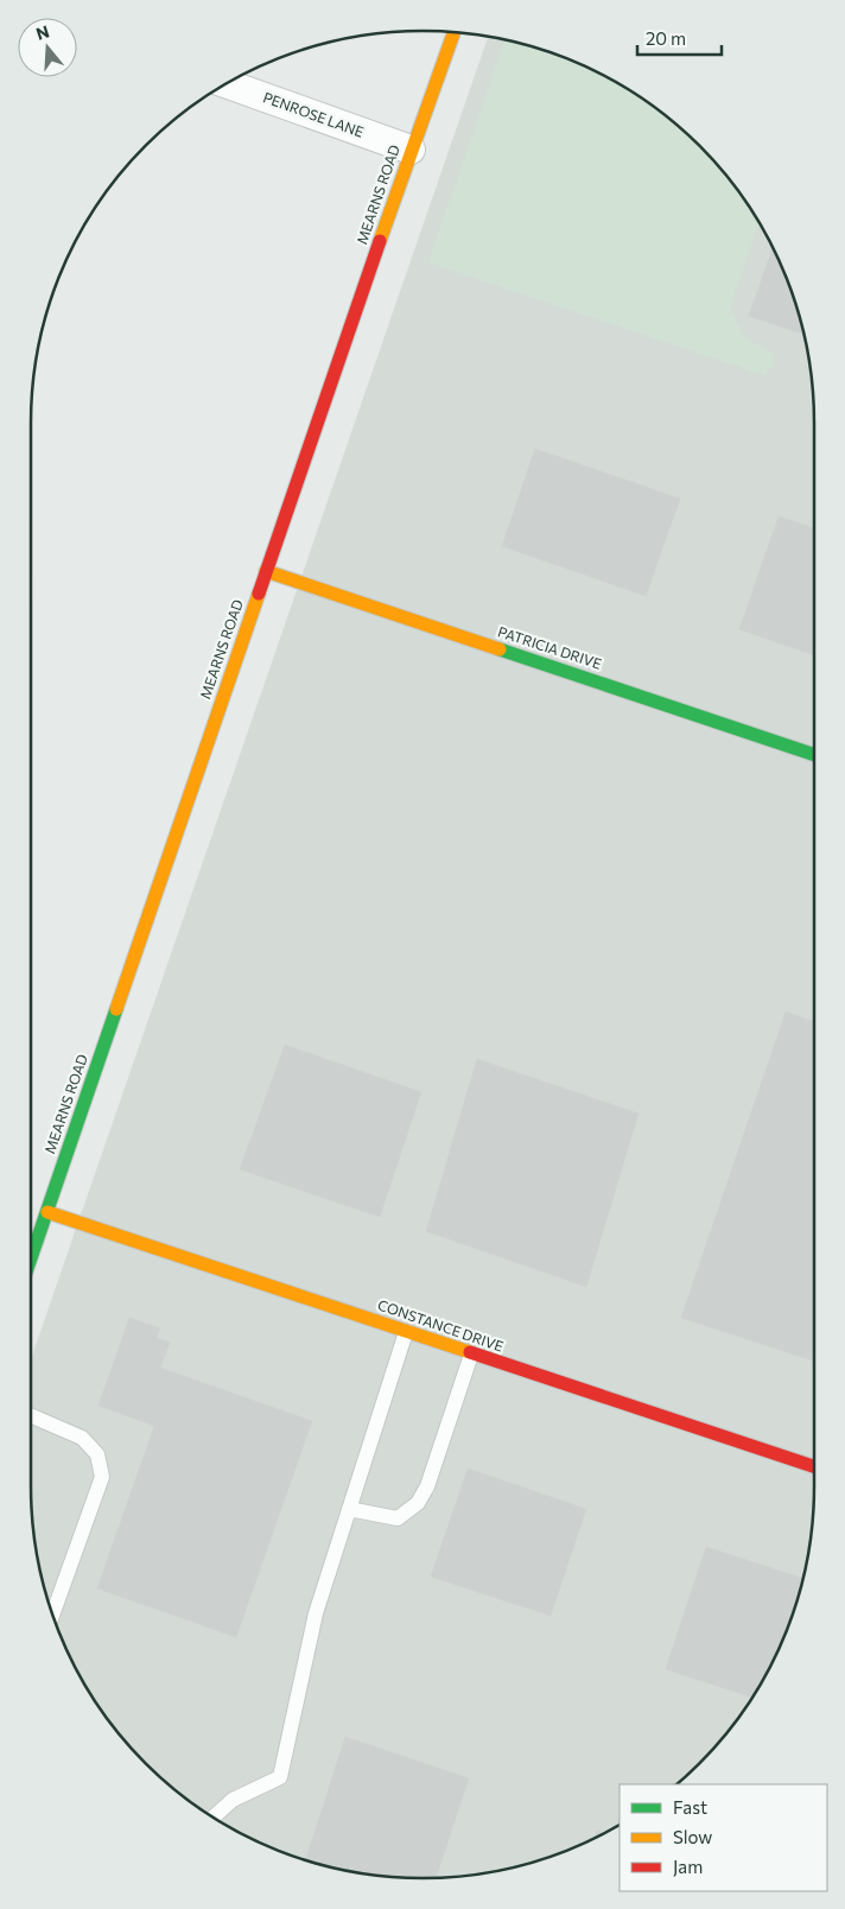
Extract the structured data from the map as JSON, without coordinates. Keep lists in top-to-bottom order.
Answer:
{
  "streets": {
    "street": [
      "PENROSE LANE",
      "MEARNS ROAD",
      "PATRICIA DRIVE",
      "CONSTANCE DRIVE"
    ]
  },
  "crossings": [
    ["PENROSE LANE", "MEARNS ROAD"],
    ["MEARNS ROAD", "PATRICIA DRIVE"],
    ["MEARNS ROAD", "CONSTANCE DRIVE"]
  ],
  "legend": ["Fast", "Slow", "Jam"],
  "scale_bar": "20 m",
  "north": "top"
}
